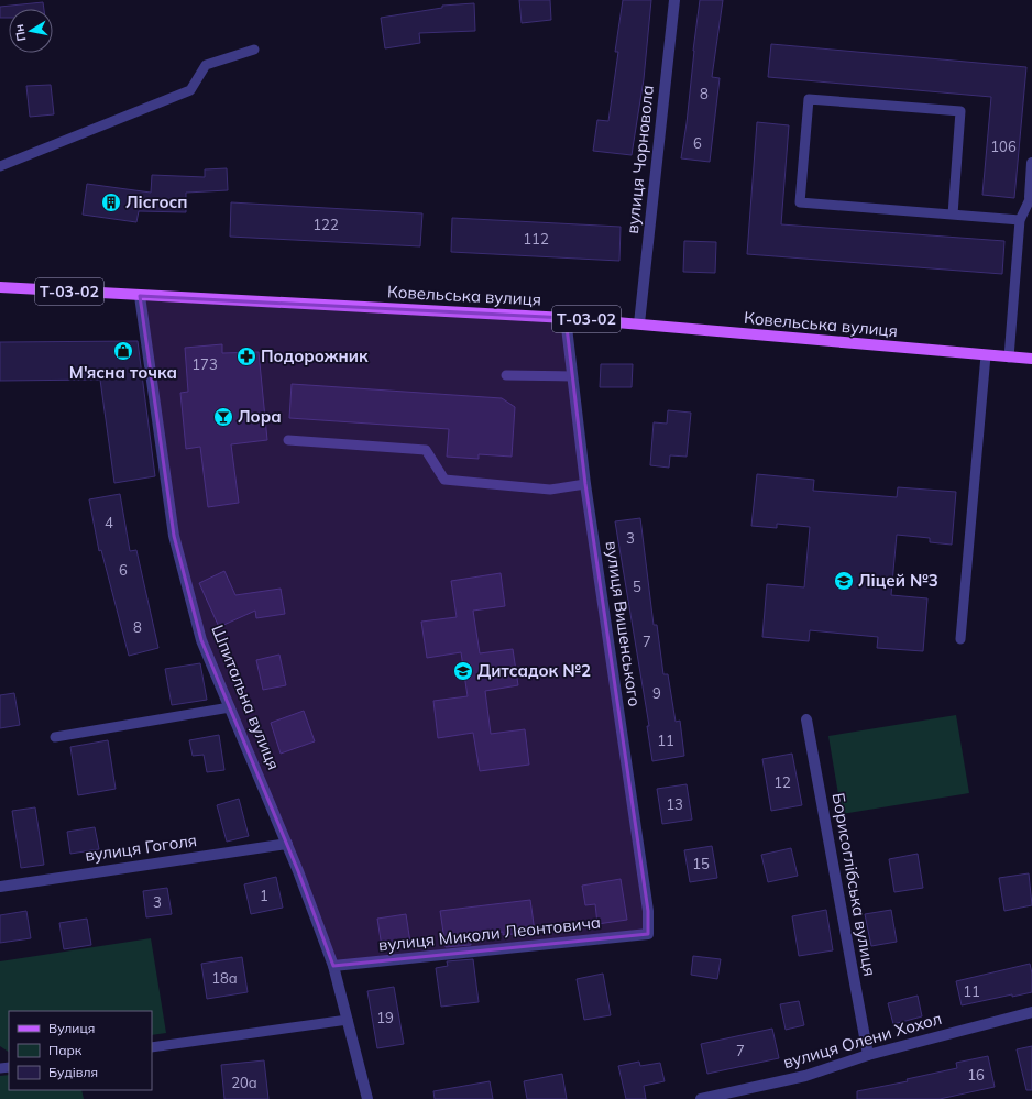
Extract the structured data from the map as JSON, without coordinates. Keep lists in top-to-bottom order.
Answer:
{
  "streets": {
    "main road": ["Т-03-02", "Ковельська вулиця"],
    "street": [
      "вулиця Чорновола",
      "вулиця Вишенського",
      "Шпитальна вулиця",
      "вулиця Гоголя",
      "Борисоглібська вулиця",
      "вулиця Миколи Леонтовича",
      "вулиця Олени Хохол"
    ]
  },
  "crossings": [
    ["вулиця Чорновола", "Ковельська вулиця"],
    ["Ковельська вулиця", "вулиця Вишенського"],
    ["Ковельська вулиця", "Шпитальна вулиця"],
    ["вулиця Вишенського", "вулиця Миколи Леонтовича"],
    ["Шпитальна вулиця", "вулиця Гоголя"],
    ["Шпитальна вулиця", "вулиця Миколи Леонтовича"],
    ["Борисоглібська вулиця", "вулиця Олени Хохол"]
  ],
  "places": {
    "building": ["Лісгосп"],
    "shop": ["М'ясна точка"],
    "pharmacy": ["Подорожник"],
    "bar": ["Лора"],
    "school or university": ["Ліцей №3", "Дитсадок №2"]
  },
  "house_numbers": [
    "8",
    "6",
    "106",
    "122",
    "112",
    "173",
    "4",
    "3",
    "6",
    "5",
    "8",
    "7",
    "9",
    "11",
    "12",
    "13",
    "15",
    "1",
    "3",
    "18а",
    "11",
    "19",
    "7",
    "16",
    "20а"
  ],
  "legend": ["Вулиця", "Парк", "Будівля"],
  "north": "left"
}
